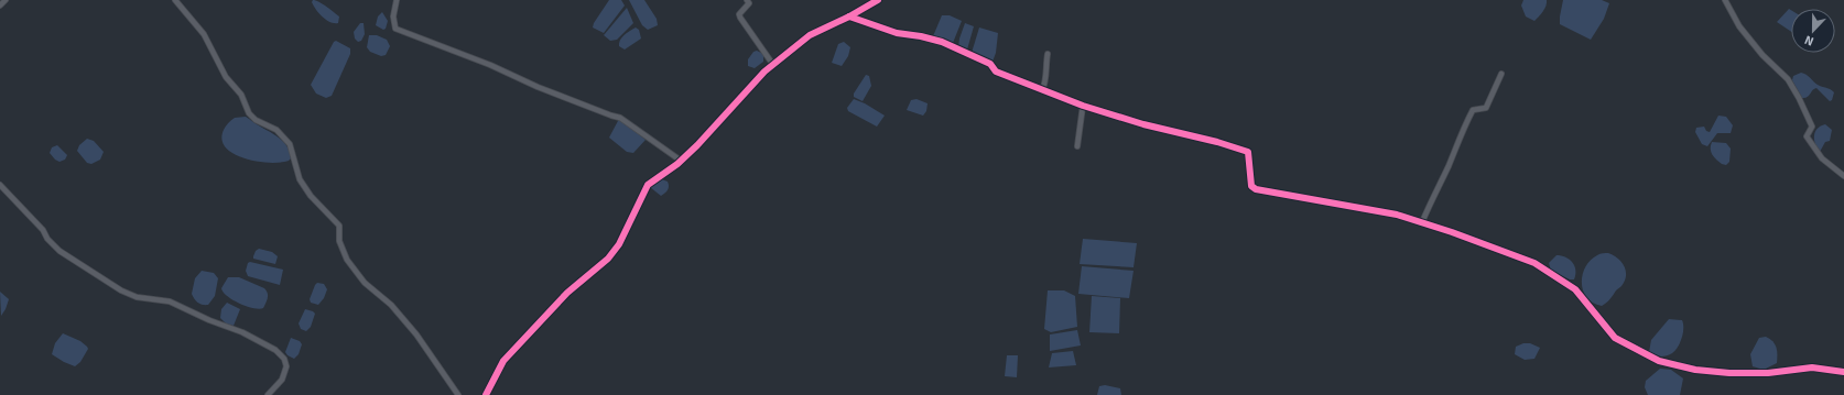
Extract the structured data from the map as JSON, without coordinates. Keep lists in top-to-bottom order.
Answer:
{
  "north": "bottom"
}
